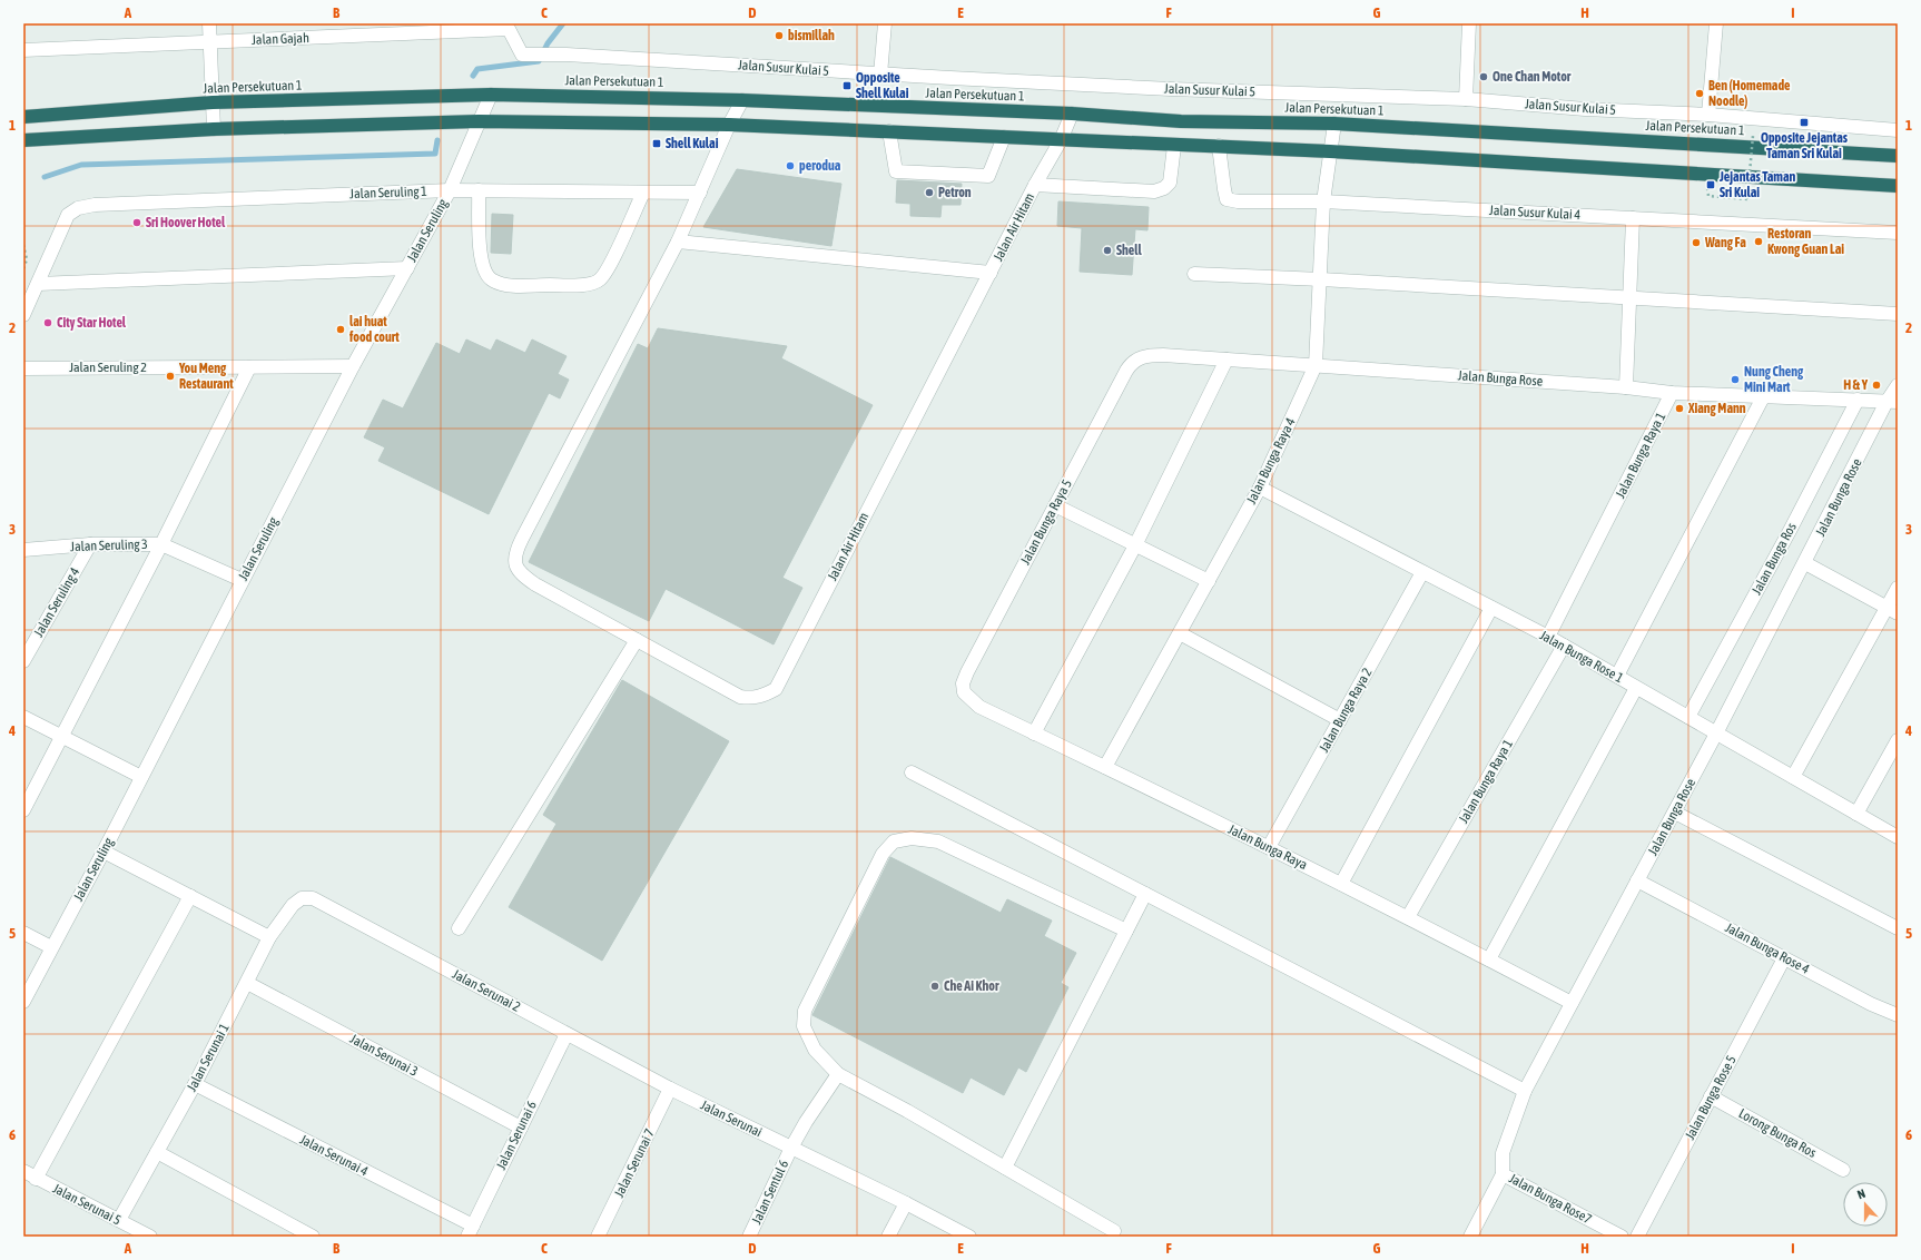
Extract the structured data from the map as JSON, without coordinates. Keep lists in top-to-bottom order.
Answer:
{
  "streets": {
    "highway": ["Jalan Persekutuan 1"],
    "street": [
      "Jalan Gajah",
      "Jalan Susur Kulai 5",
      "Jalan Seruling 1",
      "Jalan Susur Kulai 4",
      "Jalan Air Hitam",
      "Jalan Seruling",
      "Jalan Seruling 2",
      "Jalan Bunga Rose",
      "Jalan Bunga Raya 1",
      "Jalan Bunga Raya 4",
      "Jalan Bunga Raya 5",
      "Jalan Seruling 3",
      "Jalan Bunga Ros",
      "Jalan Seruling 4",
      "Jalan Bunga Rose 1",
      "Jalan Bunga Raya 2",
      "Jalan Bunga Raya",
      "Jalan Bunga Rose 4",
      "Jalan Serunai 2",
      "Jalan Serunai 3",
      "Jalan Serunai 1",
      "Jalan Bunga Rose 5",
      "Jalan Serunai",
      "Lorong Bunga Ros",
      "Jalan Serunai 6",
      "Jalan Serunai 4",
      "Jalan Serunai 7",
      "Jalan Sentul 6",
      "Jalan Bunga Rose7",
      "Jalan Serunai 5"
    ]
  },
  "crossings": [
    ["Jalan Gajah", "Jalan Susur Kulai 5"],
    ["Jalan Persekutuan 1", "Jalan Air Hitam"],
    ["Jalan Persekutuan 1", "Jalan Seruling"],
    ["Jalan Persekutuan 1", "Jalan Bunga Raya 4"],
    ["Jalan Seruling 1", "Jalan Air Hitam"],
    ["Jalan Seruling 1", "Jalan Seruling"],
    ["Jalan Susur Kulai 4", "Jalan Bunga Raya 4"],
    ["Jalan Seruling", "Jalan Seruling 2"],
    ["Jalan Seruling", "Jalan Seruling 3"],
    ["Jalan Bunga Rose", "Jalan Bunga Raya 1"],
    ["Jalan Bunga Rose", "Jalan Bunga Raya 4"],
    ["Jalan Bunga Rose", "Jalan Bunga Raya 5"],
    ["Jalan Bunga Rose", "Jalan Bunga Ros"],
    ["Jalan Bunga Rose", "Jalan Bunga Rose 1"],
    ["Jalan Bunga Rose", "Jalan Bunga Raya"],
    ["Jalan Bunga Rose", "Jalan Bunga Rose 4"],
    ["Jalan Bunga Rose", "Jalan Bunga Rose7"],
    ["Jalan Bunga Raya 1", "Jalan Bunga Rose 1"],
    ["Jalan Bunga Raya 1", "Jalan Bunga Raya"],
    ["Jalan Bunga Raya 4", "Jalan Bunga Rose 1"],
    ["Jalan Bunga Raya 4", "Jalan Bunga Raya"],
    ["Jalan Bunga Raya 5", "Jalan Bunga Raya"],
    ["Jalan Seruling 3", "Jalan Seruling 4"],
    ["Jalan Bunga Ros", "Jalan Bunga Rose 1"],
    ["Jalan Bunga Rose 1", "Jalan Bunga Raya 2"],
    ["Jalan Bunga Raya 2", "Jalan Bunga Raya"],
    ["Jalan Bunga Rose 4", "Jalan Bunga Rose 5"],
    ["Jalan Serunai 2", "Jalan Serunai 1"],
    ["Jalan Serunai 2", "Jalan Serunai"],
    ["Jalan Serunai 2", "Jalan Serunai 6"],
    ["Jalan Serunai 2", "Jalan Serunai 7"],
    ["Jalan Serunai 3", "Jalan Serunai 1"],
    ["Jalan Serunai 3", "Jalan Serunai 6"],
    ["Jalan Serunai 1", "Jalan Serunai 4"],
    ["Jalan Serunai 1", "Jalan Serunai 5"],
    ["Jalan Bunga Rose 5", "Lorong Bunga Ros"],
    ["Jalan Serunai", "Jalan Serunai 7"],
    ["Jalan Serunai", "Jalan Sentul 6"],
    ["Jalan Serunai 6", "Jalan Serunai 4"]
  ],
  "places": {
    "other": [
      "bismillah",
      "One Chan Motor",
      "Ben (Homemade Noodle)",
      "perodua",
      "Petron",
      "Sri Hoover Hotel",
      "Restoran Kwong Guan Lai",
      "Wang Fa",
      "Shell",
      "City Star Hotel",
      "lai huat food court",
      "You Meng Restaurant",
      "Nung Cheng Mini Mart",
      "H & Y",
      "Xiang Mann",
      "Che Ai Khor"
    ],
    "transit": [
      "Opposite Shell Kulai",
      "Opposite Jejantas Taman Sri Kulai",
      "Shell Kulai",
      "Jejantas Taman Sri Kulai"
    ]
  },
  "north": "top",
  "grid": {
    "columns": [
      "A",
      "B",
      "C",
      "D",
      "E",
      "F",
      "G",
      "H",
      "I"
    ],
    "rows": [
      "1",
      "2",
      "3",
      "4",
      "5",
      "6"
    ]
  }
}
